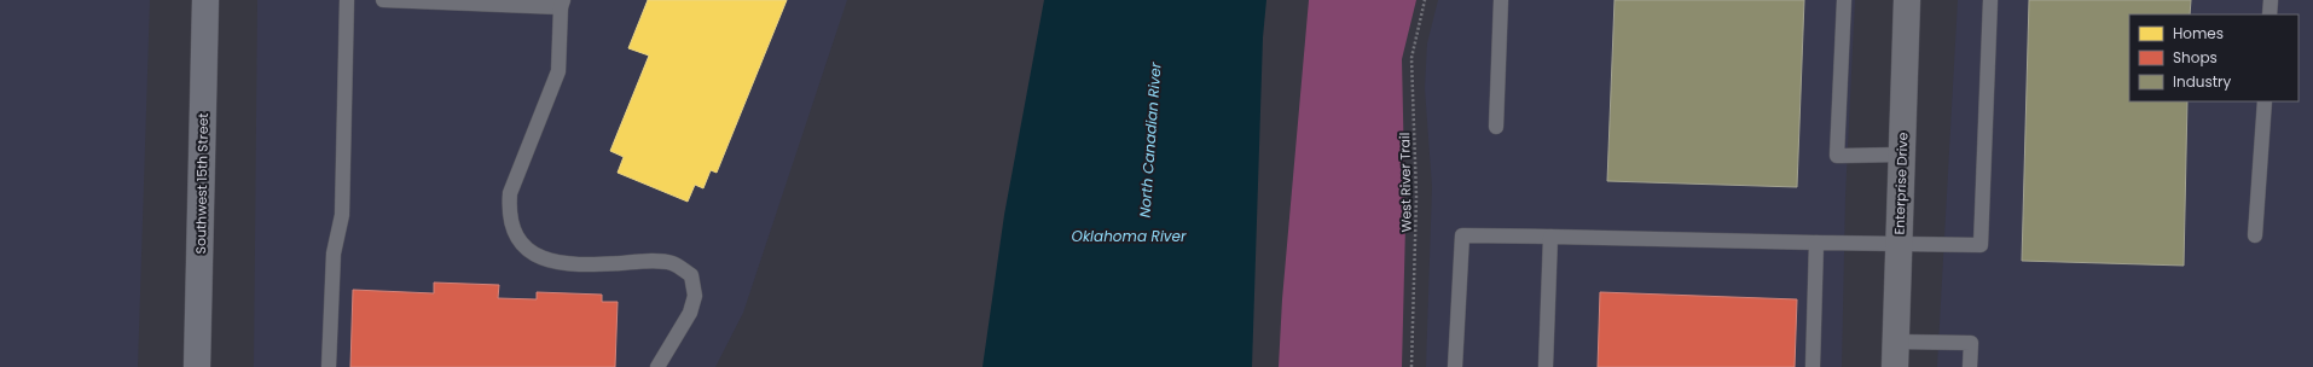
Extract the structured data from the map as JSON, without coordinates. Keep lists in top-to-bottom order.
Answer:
{
  "streets": {
    "main road": ["Southwest 15th Street"],
    "street": ["Enterprise Drive"],
    "path": ["West River Trail"]
  },
  "water": ["North Canadian River", "Oklahoma River"],
  "legend": ["Homes", "Shops", "Industry"]
}
